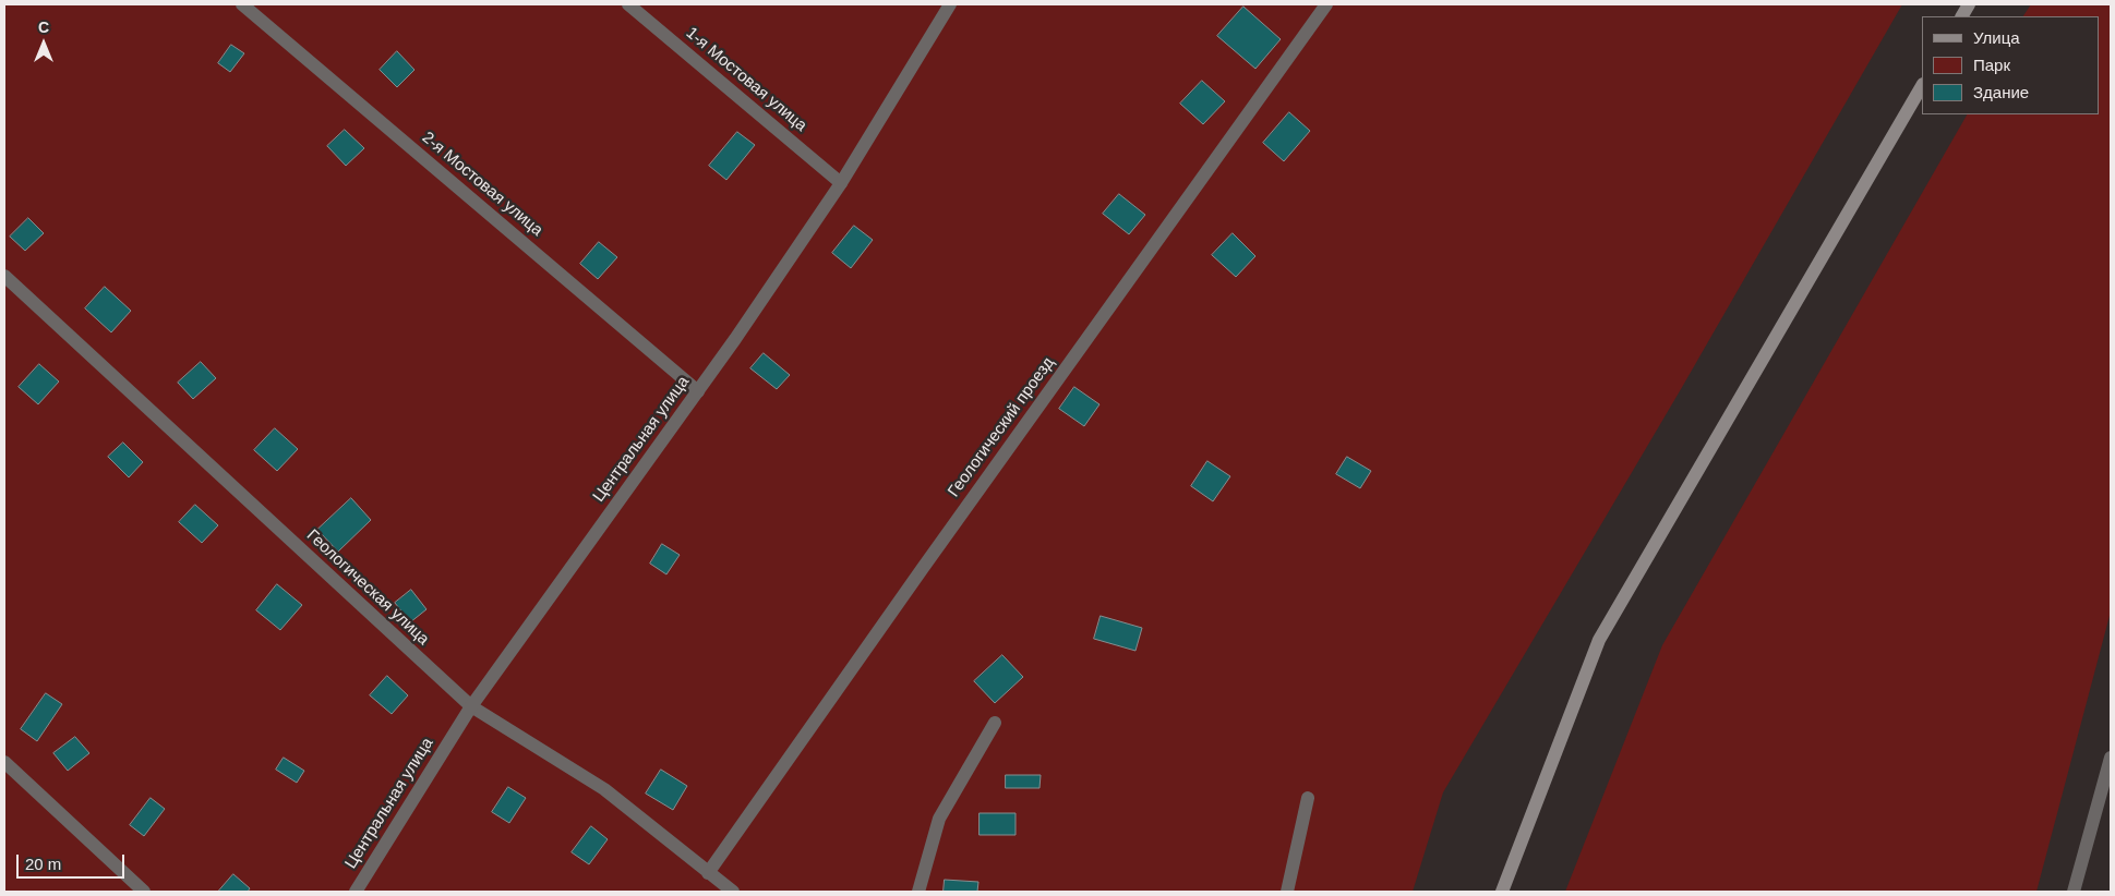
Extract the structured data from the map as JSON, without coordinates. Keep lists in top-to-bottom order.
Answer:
{
  "streets": {
    "street": [
      "1-я Мостовая улица",
      "2-я Мостовая улица",
      "Геологический проезд",
      "Центральная улица",
      "Геологическая улица"
    ]
  },
  "crossings": [
    ["1-я Мостовая улица", "Центральная улица"],
    ["2-я Мостовая улица", "Центральная улица"],
    ["Геологический проезд", "Геологическая улица"],
    ["Центральная улица", "Геологическая улица"]
  ],
  "legend": ["Улица", "Парк", "Здание"],
  "scale_bar": "20 m",
  "north": "top"
}
